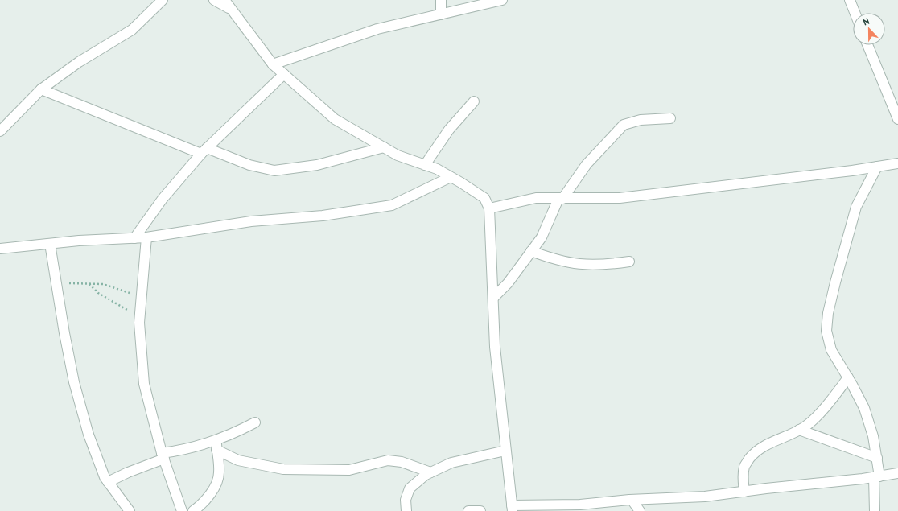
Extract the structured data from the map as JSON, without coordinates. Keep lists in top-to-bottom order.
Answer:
{
  "north": "top"
}
